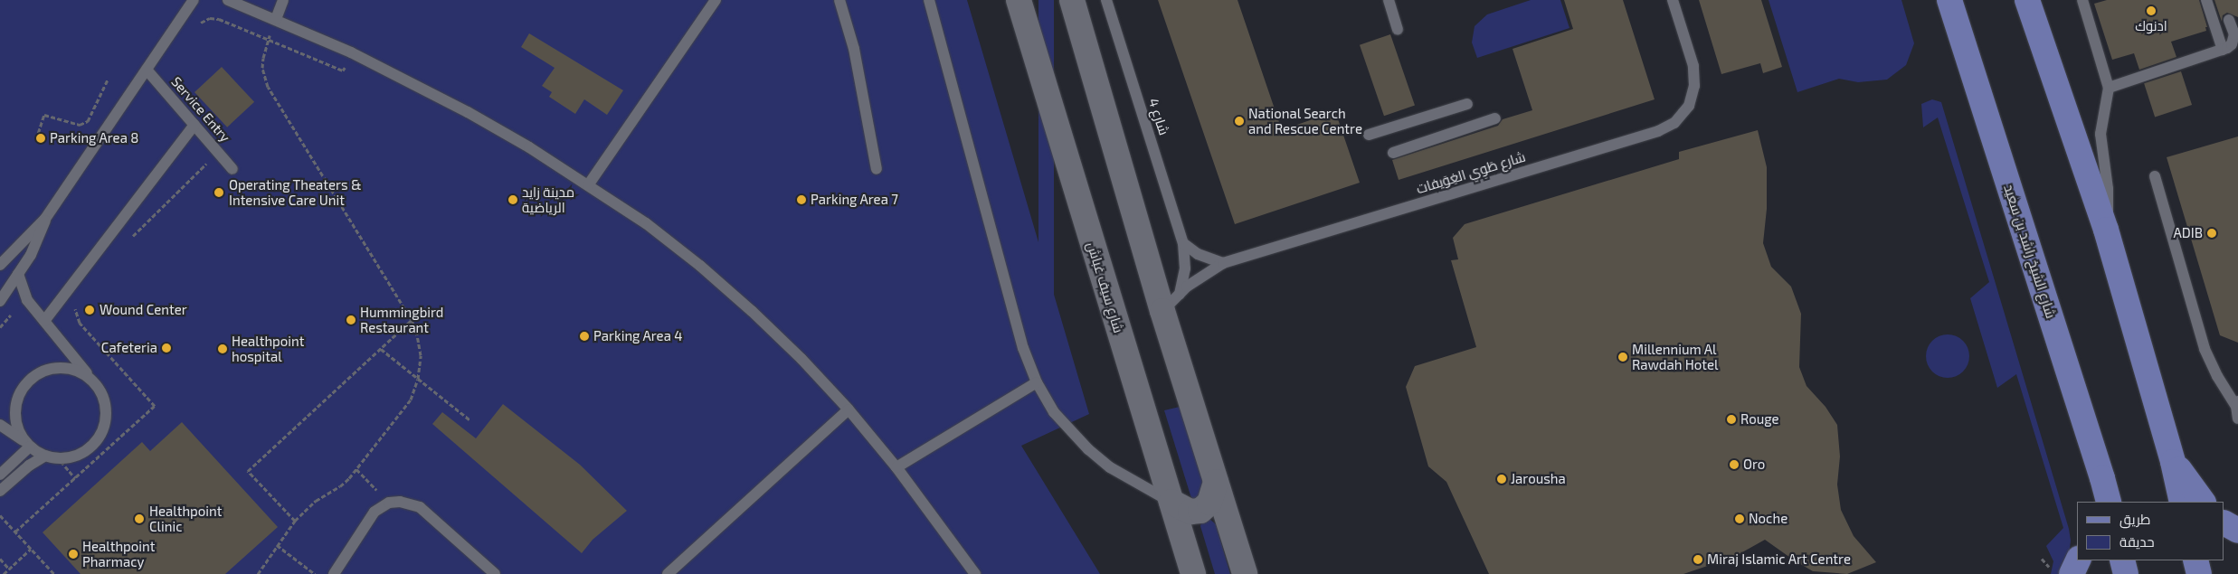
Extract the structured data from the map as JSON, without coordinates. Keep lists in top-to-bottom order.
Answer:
{
  "streets": {
    "main road": ["شارع الشيخ راشد بن سعيد"],
    "street": ["شارع سيف غباش"],
    "lane": ["Service Entry", "شارع 4", "شارع طَوِي الغِوَيفات"]
  },
  "crossings": [
    ["شارع 4", "شارع طَوِي الغِوَيفات"]
  ],
  "places": [
    "ادنوك",
    "National Search and Rescue Centre",
    "Parking Area 8",
    "Operating Theaters & Intensive Care Unit",
    "مدينة زايد الرياضية",
    "Parking Area 7",
    "ADIB",
    "Wound Center",
    "Hummingbird Restaurant",
    "Parking Area 4",
    "Cafeteria",
    "Healthpoint hospital",
    "Millennium Al Rawdah Hotel",
    "Rouge",
    "Oro",
    "Jarousha",
    "Healthpoint Clinic",
    "Noche",
    "Healthpoint Pharmacy",
    "Miraj Islamic Art Centre"
  ],
  "legend": ["طريق", "حديقة"]
}
